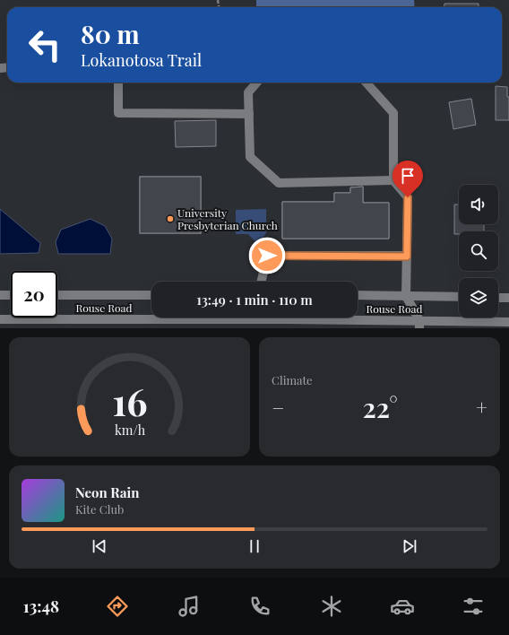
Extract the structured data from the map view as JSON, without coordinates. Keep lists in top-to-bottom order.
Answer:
{
  "streets": {
    "street": ["Rouse Road"]
  },
  "places": ["University Presbyterian Church"],
  "page": {
    "turn": ["80 m", "Lokanotosa Trail"],
    "limit": "20",
    "trip": "13:49 · 1 min · 110 m",
    "tile": "Climate",
    "heat": ["−", "22°", "+"],
    "song": ["Neon Rain", "Kite Club"],
    "tabs": "13:48",
    "gauge": ["16", "km/h"]
  }
}
